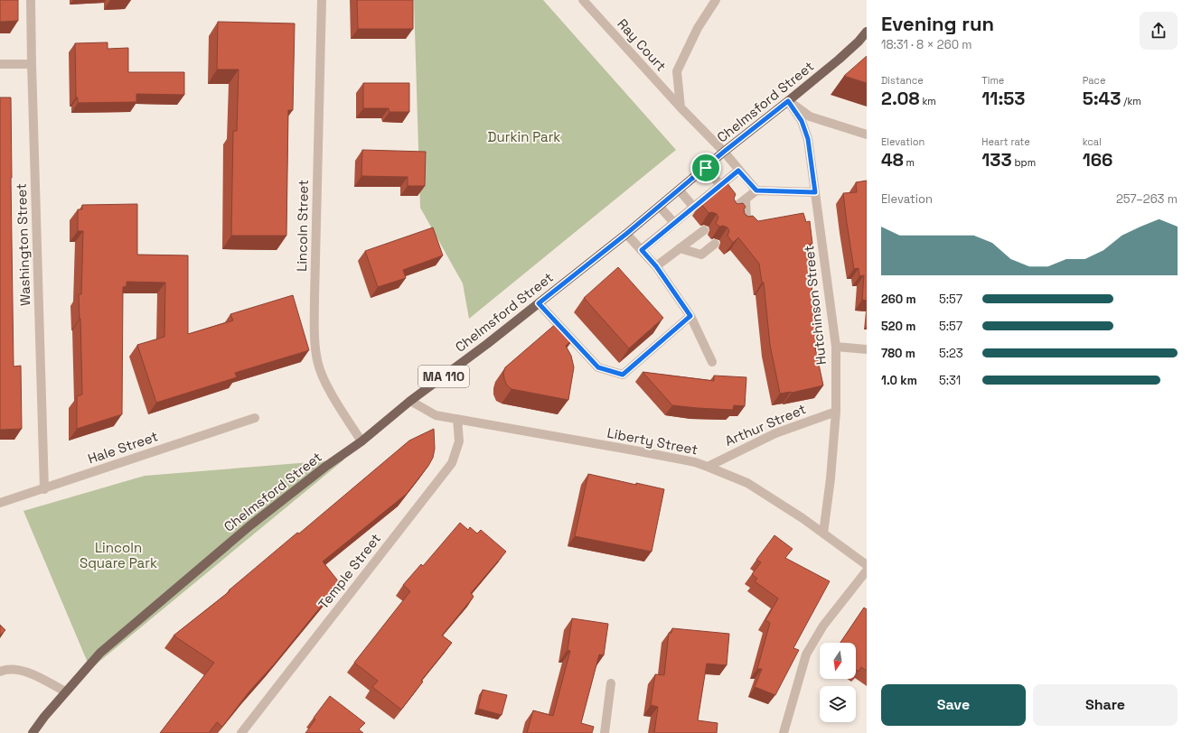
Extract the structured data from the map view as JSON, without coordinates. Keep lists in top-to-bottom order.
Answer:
{
  "streets": {
    "main road": ["Chelmsford Street", "MA 110"],
    "street": [
      "Ray Court",
      "Lincoln Street",
      "Washington Street",
      "Hutchinson Street",
      "Arthur Street",
      "Liberty Street",
      "Hale Street",
      "Temple Street"
    ]
  },
  "crossings": [
    ["Ray Court", "Chelmsford Street"],
    ["Chelmsford Street", "Lincoln Street"],
    ["Chelmsford Street", "Hutchinson Street"],
    ["Chelmsford Street", "Liberty Street"],
    ["Washington Street", "Hale Street"],
    ["Hutchinson Street", "Arthur Street"],
    ["Hutchinson Street", "Liberty Street"],
    ["Arthur Street", "Liberty Street"],
    ["Liberty Street", "Temple Street"]
  ],
  "parks": ["Durkin Park", "Lincoln Square Park"],
  "north": "bottom",
  "page": {
    "heading": ["Evening run", "18:31 · 8 × 260 m"],
    "stats": [
      ["Distance", "2.08 km"],
      ["Time", "11:53"],
      ["Pace", "5:43 /km"],
      ["Elevation", "48 m"],
      ["Heart rate", "133 bpm"],
      ["kcal", "166"]
    ],
    "chart": ["Elevation", "257–263 m"],
    "list": [
      {
        "name": "260 m",
        "note": "5:57"
      },
      {
        "name": "520 m",
        "note": "5:57"
      },
      {
        "name": "780 m",
        "note": "5:23"
      },
      {
        "name": "1.0 km",
        "note": "5:31"
      }
    ],
    "buttons": ["Save", "Share"]
  }
}
